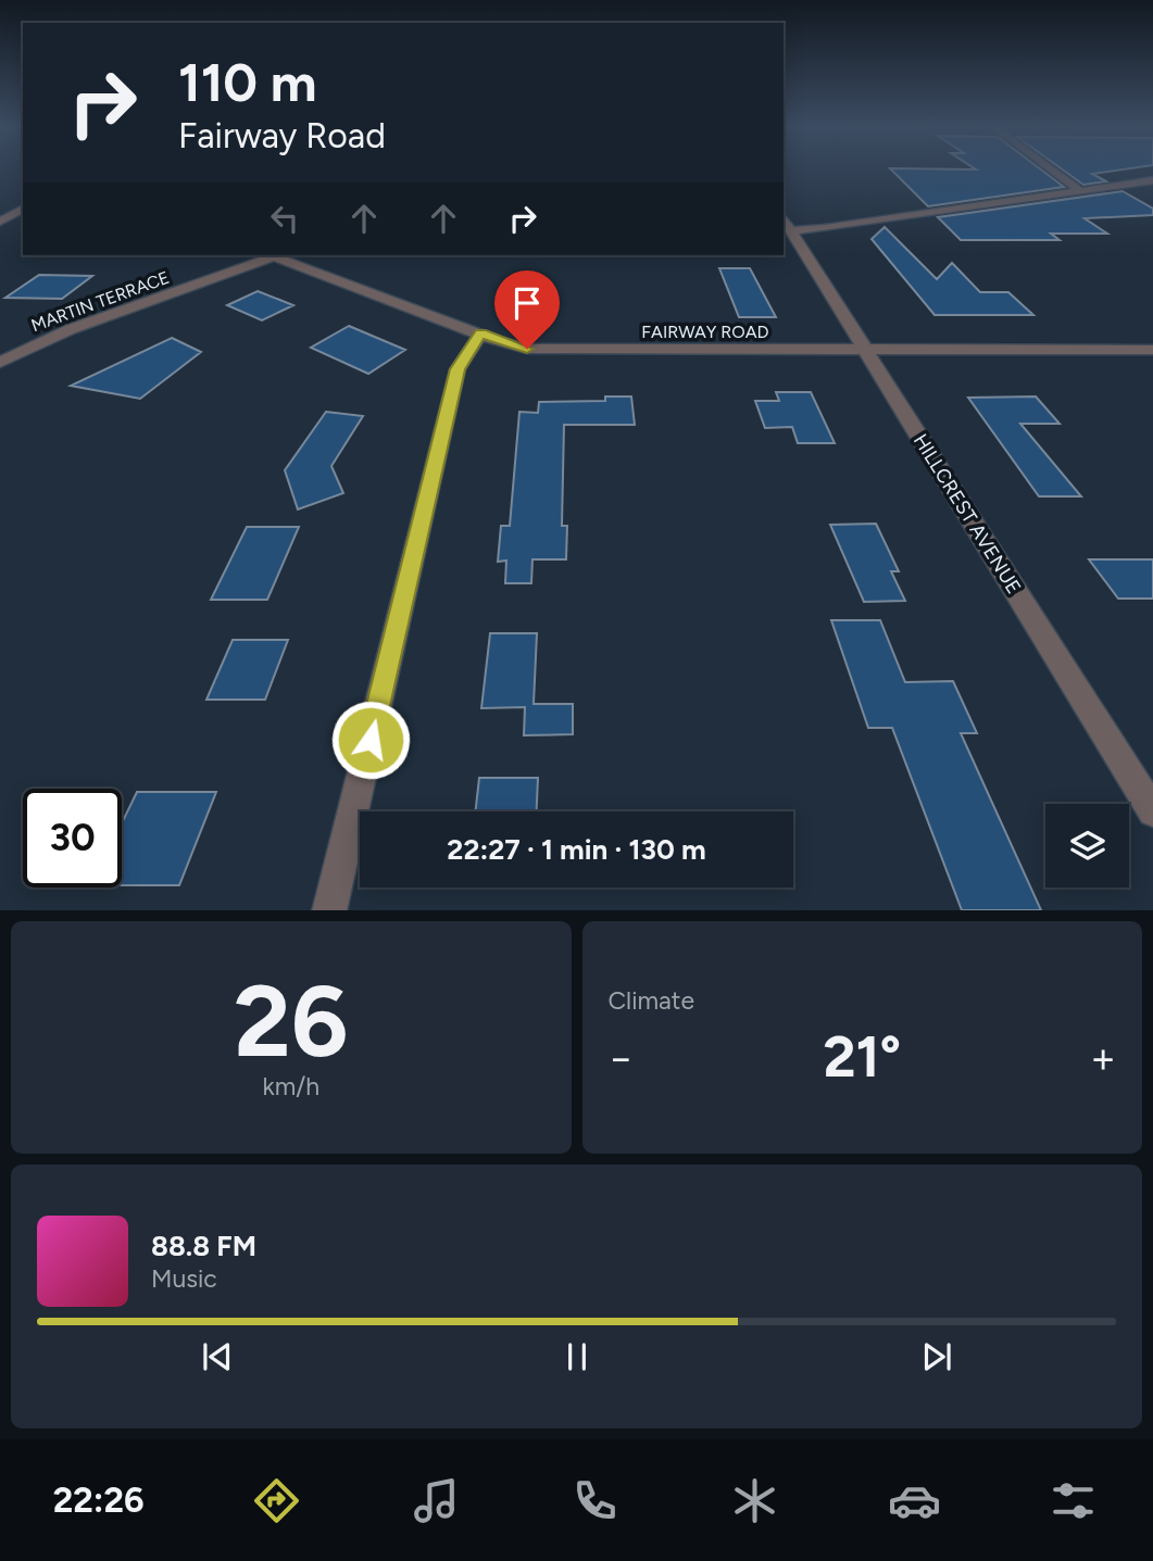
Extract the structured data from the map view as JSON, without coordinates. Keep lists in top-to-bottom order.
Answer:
{
  "streets": {
    "street": ["MARTIN TERRACE", "FAIRWAY ROAD", "HILLCREST AVENUE"]
  },
  "crossings": [
    ["FAIRWAY ROAD", "HILLCREST AVENUE"]
  ],
  "page": {
    "turn": ["110 m", "Fairway Road"],
    "limit": "30",
    "trip": "22:27 · 1 min · 130 m",
    "tile": [
      ["26", "km/h"],
      "Climate"
    ],
    "heat": ["−", "21°", "+"],
    "song": ["88.8 FM", "Music"],
    "tabs": "22:26"
  }
}
